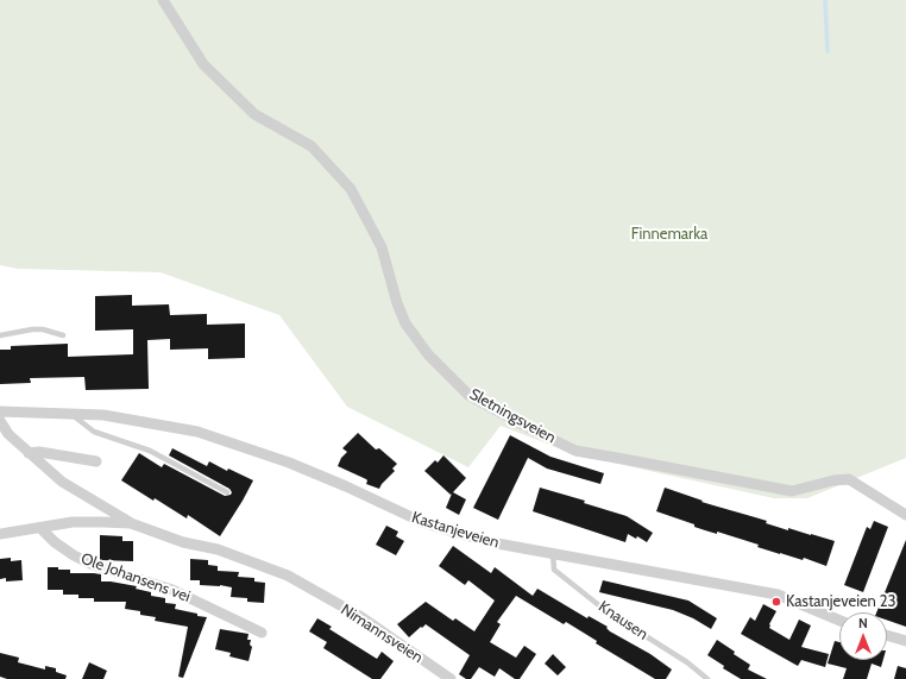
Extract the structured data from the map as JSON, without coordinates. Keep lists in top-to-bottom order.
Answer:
{
  "streets": {
    "street": [
      "Sletningsveien",
      "Kastanjeveien",
      "Ole Johansens vei",
      "Nimannsveien"
    ],
    "lane": ["Knausen"]
  },
  "crossings": [
    ["Kastanjeveien", "Knausen"]
  ],
  "parks": ["Finnemarka"],
  "places": ["Kastanjeveien 23"],
  "north": "top"
}
